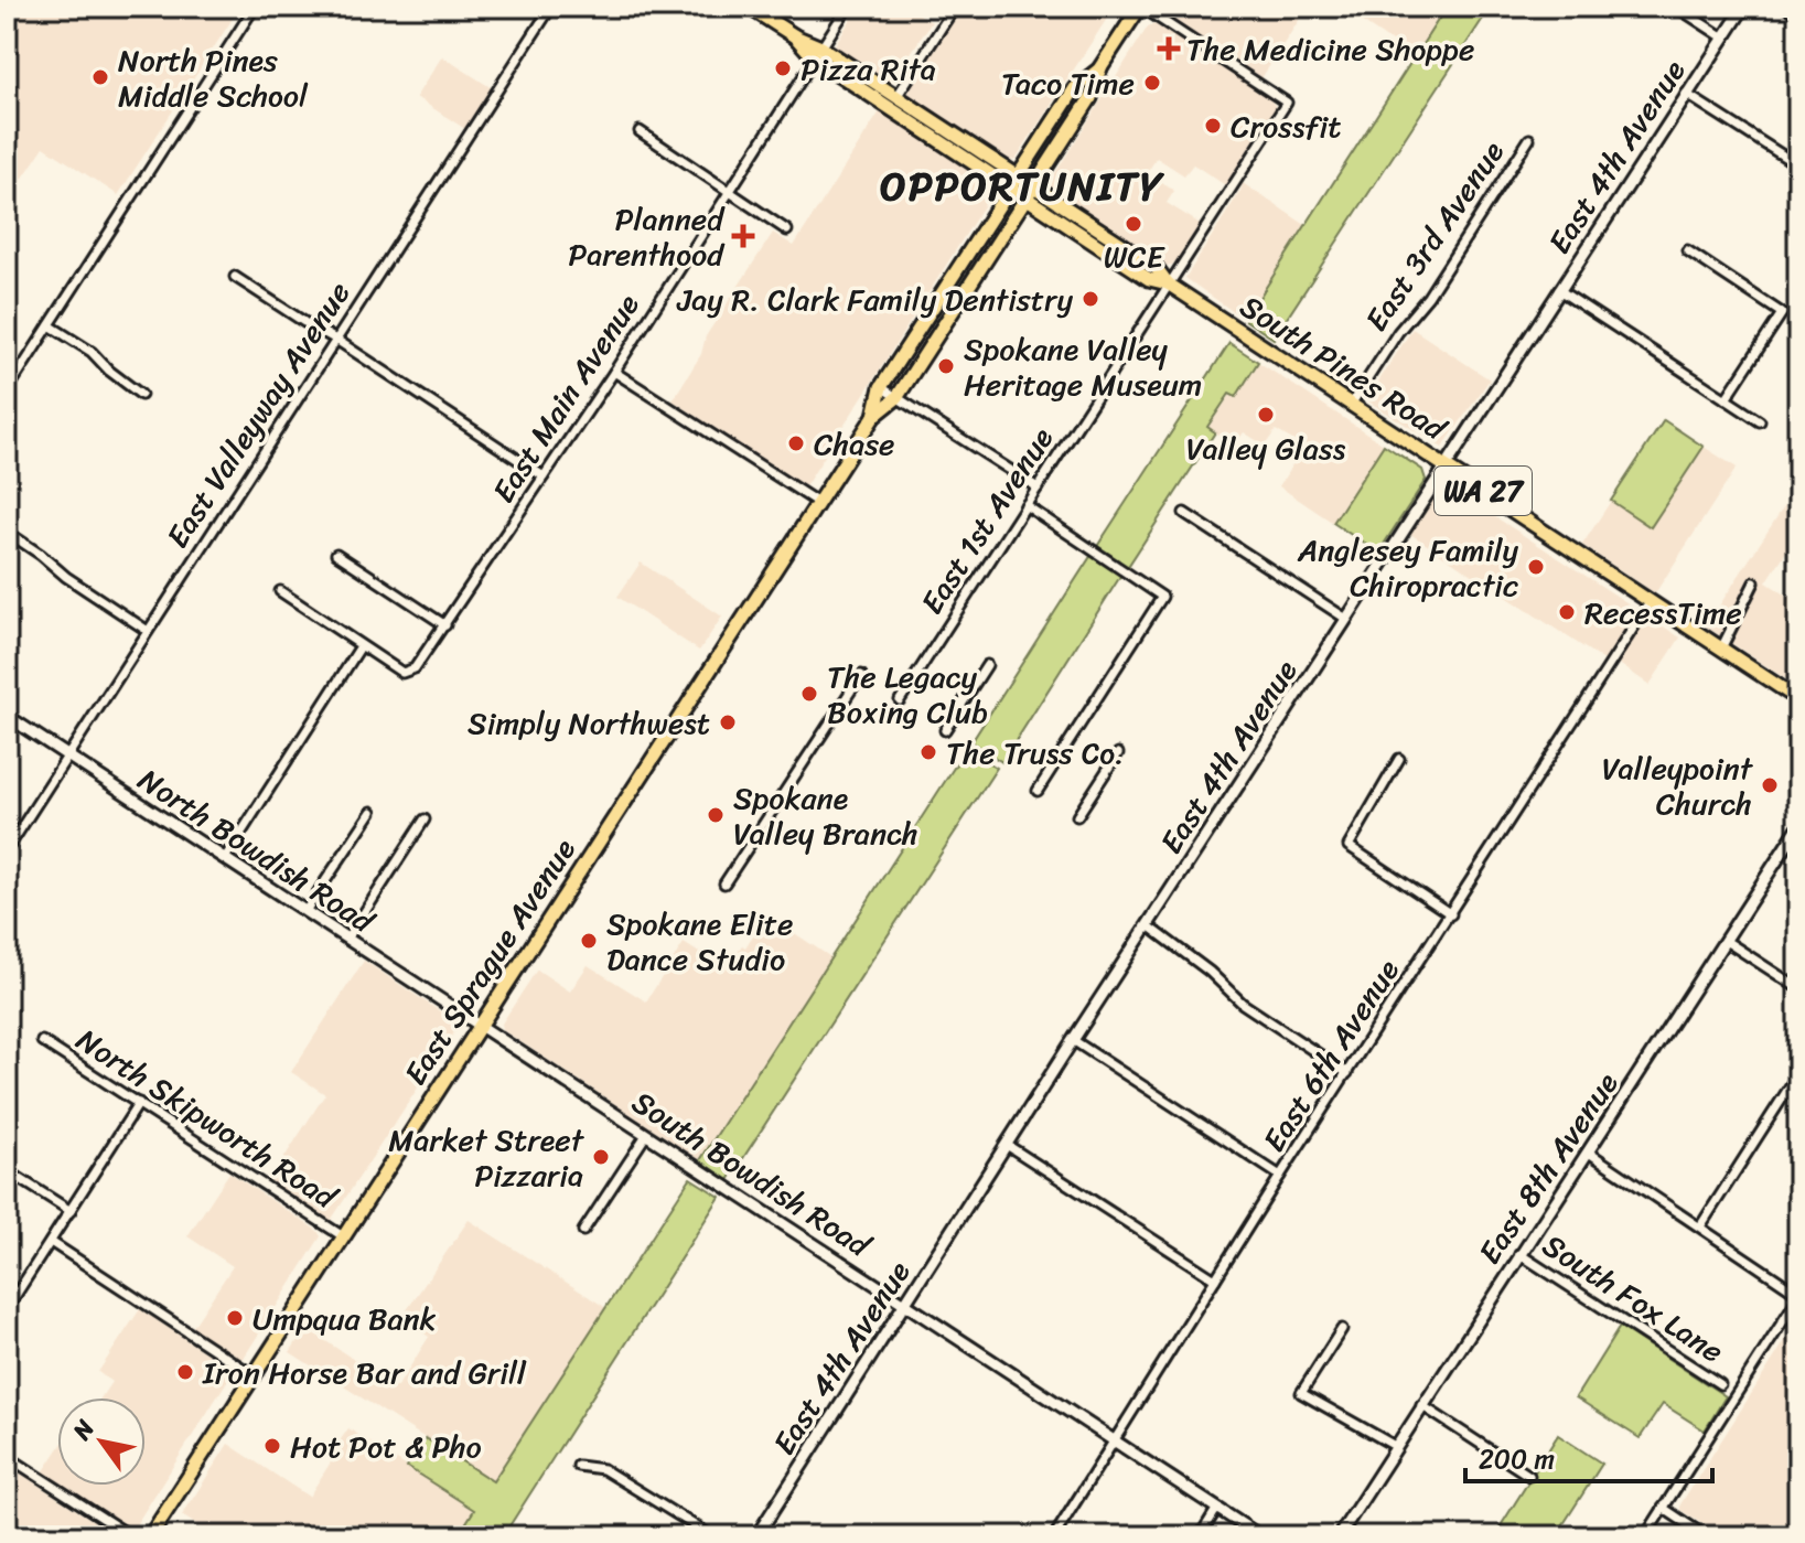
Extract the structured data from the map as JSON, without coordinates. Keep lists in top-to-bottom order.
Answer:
{
  "streets": {
    "main road": ["South Pines Road", "WA 27", "East Sprague Avenue"],
    "street": [
      "East 4th Avenue",
      "East 3rd Avenue",
      "East Main Avenue",
      "East Valleyway Avenue",
      "East 1st Avenue",
      "North Bowdish Road",
      "East 6th Avenue",
      "North Skipworth Road",
      "East 8th Avenue",
      "South Bowdish Road",
      "South Fox Lane"
    ]
  },
  "crossings": [
    ["East 4th Avenue", "South Pines Road"],
    ["East 4th Avenue", "South Bowdish Road"],
    ["East 3rd Avenue", "South Pines Road"],
    ["South Pines Road", "WA 27"],
    ["South Pines Road", "East 1st Avenue"],
    ["South Pines Road", "East Sprague Avenue"],
    ["South Pines Road", "East 6th Avenue"],
    ["East Main Avenue", "WA 27"],
    ["East Valleyway Avenue", "North Bowdish Road"],
    ["WA 27", "East Sprague Avenue"],
    ["East 1st Avenue", "East Sprague Avenue"],
    ["North Bowdish Road", "East Sprague Avenue"],
    ["North Bowdish Road", "South Bowdish Road"],
    ["East Sprague Avenue", "North Skipworth Road"],
    ["East Sprague Avenue", "South Bowdish Road"],
    ["East 6th Avenue", "South Bowdish Road"],
    ["East 8th Avenue", "South Fox Lane"]
  ],
  "districts": ["OPPORTUNITY"],
  "places": {
    "health": ["The Medicine Shoppe", "Planned Parenthood"],
    "other": [
      "Pizza Rita",
      "North Pines Middle School",
      "Taco Time",
      "Crossfit",
      "WCE",
      "Jay R. Clark Family Dentistry",
      "Spokane Valley Heritage Museum",
      "Valley Glass",
      "Chase",
      "Anglesey Family Chiropractic",
      "RecessTime",
      "The Legacy Boxing Club",
      "Simply Northwest",
      "The Truss Co.",
      "Valleypoint Church",
      "Spokane Valley Branch",
      "Spokane Elite Dance Studio",
      "Market Street Pizzaria",
      "Umpqua Bank",
      "Iron Horse Bar and Grill",
      "Hot Pot & Pho"
    ]
  },
  "scale_bar": "200 m",
  "north": "top left"
}
